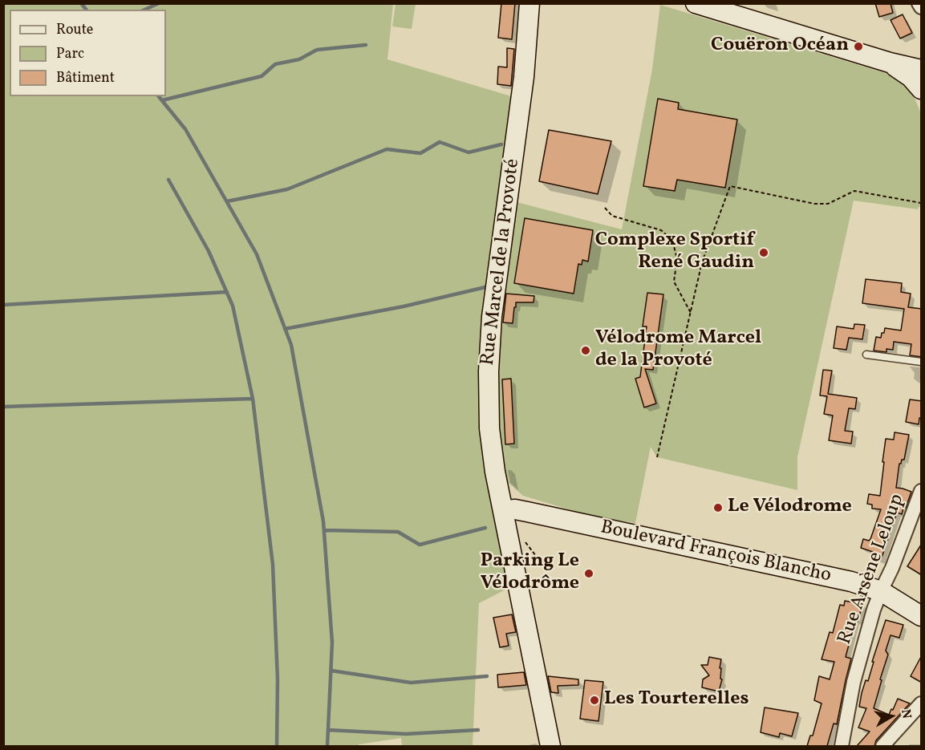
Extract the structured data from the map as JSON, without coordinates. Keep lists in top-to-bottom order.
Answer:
{
  "streets": {
    "main road": ["Rue Marcel de la Provoté", "Boulevard François Blancho"],
    "street": ["Rue Arsène Leloup"]
  },
  "crossings": [
    ["Rue Marcel de la Provoté", "Boulevard François Blancho"],
    ["Boulevard François Blancho", "Rue Arsène Leloup"]
  ],
  "places": [
    "Couëron Océan",
    "Complexe Sportif René Gaudin",
    "Vélodrome Marcel de la Provoté",
    "Le Vélodrome",
    "Parking Le Vélodrôme",
    "Les Tourterelles"
  ],
  "legend": ["Route", "Parc", "Bâtiment"],
  "north": "right"
}
